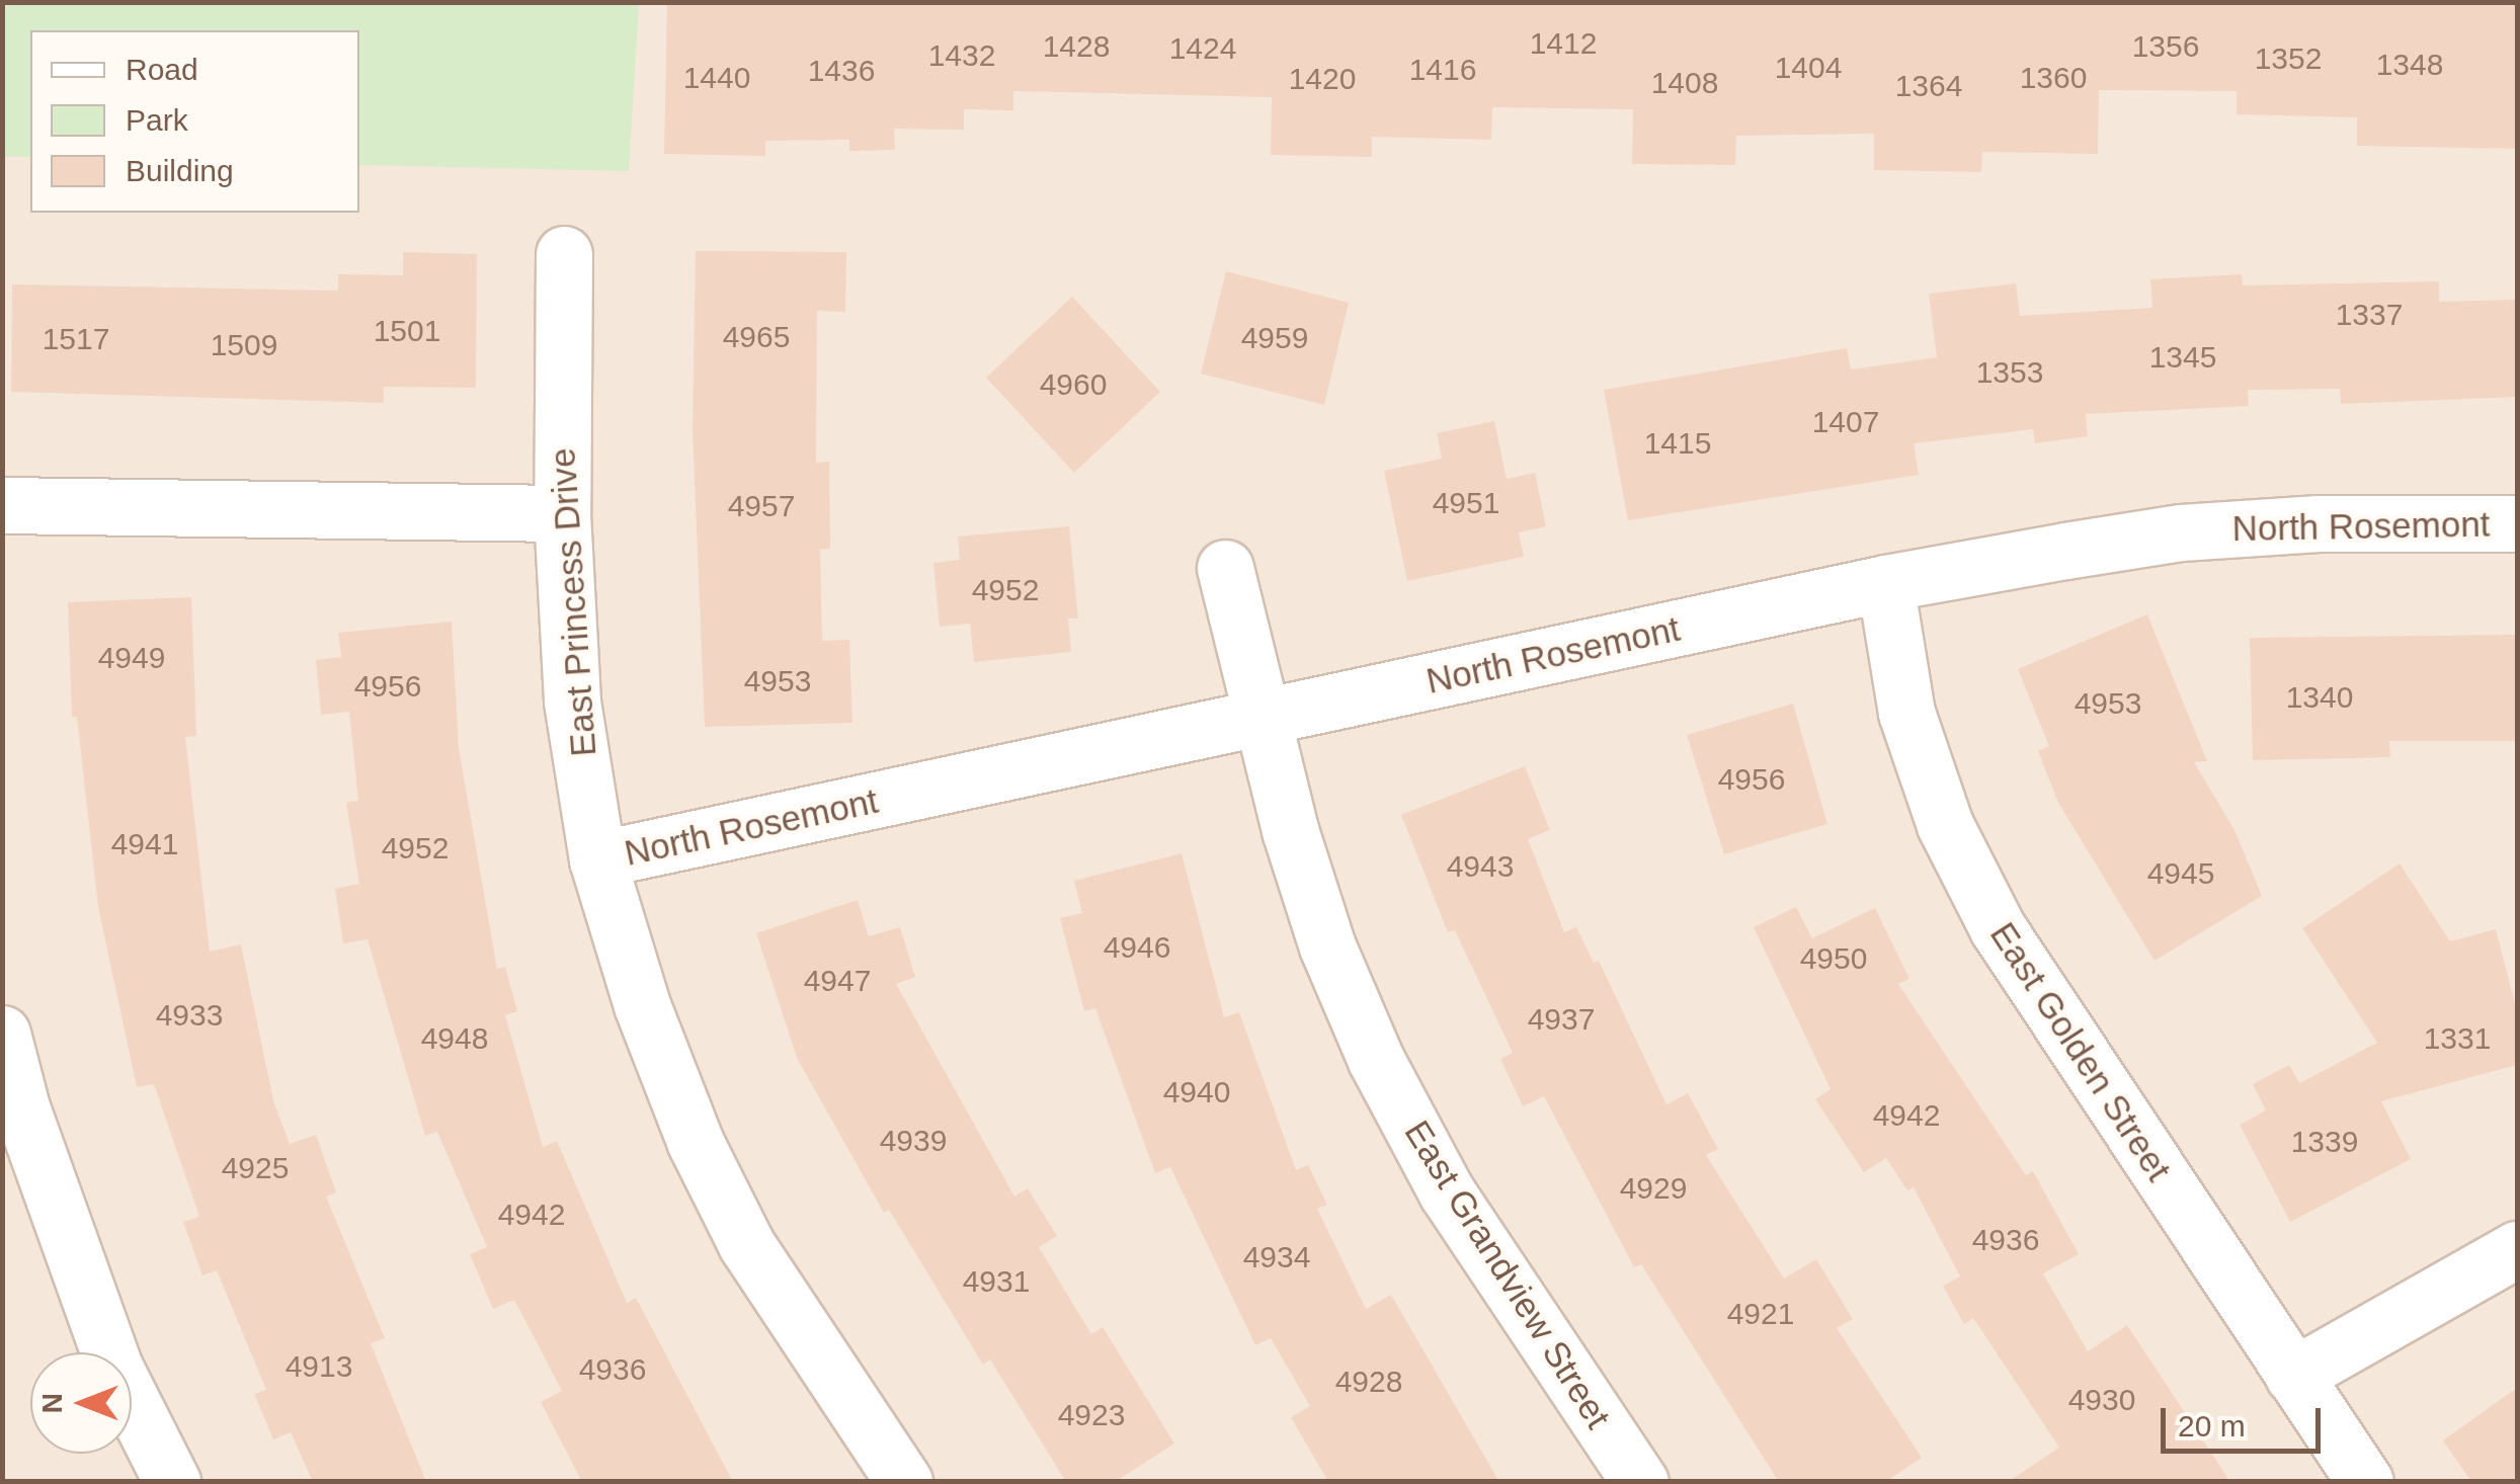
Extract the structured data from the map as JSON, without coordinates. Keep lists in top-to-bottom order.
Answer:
{
  "streets": {
    "street": [
      "North Rosemont",
      "East Princess Drive",
      "East Golden Street",
      "East Grandview Street"
    ]
  },
  "crossings": [
    ["North Rosemont", "East Princess Drive"],
    ["North Rosemont", "East Golden Street"],
    ["North Rosemont", "East Grandview Street"]
  ],
  "house_numbers": [
    "1412",
    "1428",
    "1356",
    "1424",
    "1432",
    "1352",
    "1348",
    "1404",
    "1416",
    "1436",
    "1440",
    "1360",
    "1420",
    "1408",
    "1364",
    "1337",
    "1501",
    "4965",
    "4959",
    "1517",
    "1509",
    "1345",
    "1353",
    "4960",
    "1407",
    "1415",
    "4951",
    "4957",
    "4952",
    "4949",
    "4953",
    "4956",
    "1340",
    "4953",
    "4956",
    "4941",
    "4952",
    "4943",
    "4945",
    "4946",
    "4950",
    "4947",
    "4933",
    "4937",
    "4948",
    "1331",
    "4940",
    "4942",
    "4939",
    "1339",
    "4925",
    "4929",
    "4942",
    "4936",
    "4934",
    "4931",
    "4921",
    "4913",
    "4936",
    "4928",
    "4930",
    "4923"
  ],
  "legend": ["Road", "Park", "Building"],
  "scale_bar": "20 m",
  "north": "left"
}
